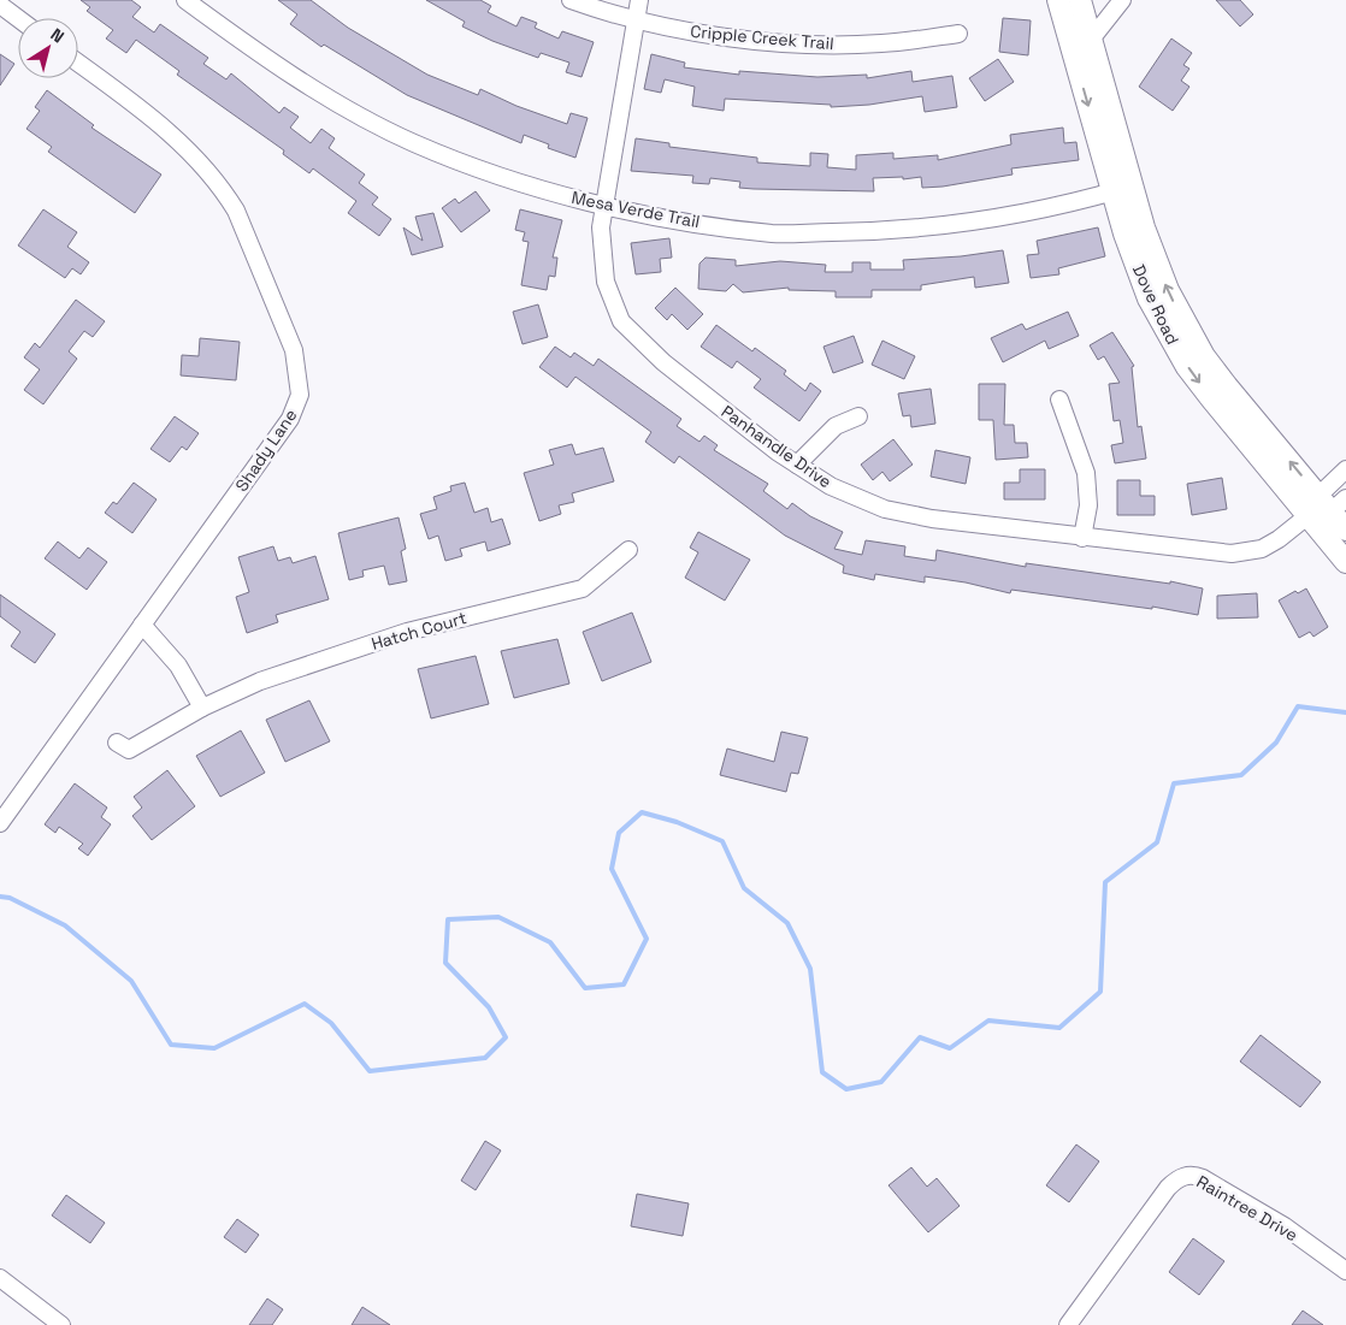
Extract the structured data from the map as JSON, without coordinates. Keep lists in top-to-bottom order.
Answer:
{
  "streets": {
    "main road": ["Dove Road"],
    "street": [
      "Cripple Creek Trail",
      "Mesa Verde Trail",
      "Panhandle Drive",
      "Shady Lane",
      "Hatch Court",
      "Raintree Drive"
    ]
  },
  "crossings": [
    ["Cripple Creek Trail", "Panhandle Drive"],
    ["Mesa Verde Trail", "Dove Road"],
    ["Mesa Verde Trail", "Panhandle Drive"],
    ["Dove Road", "Panhandle Drive"]
  ],
  "north": "top right"
}
